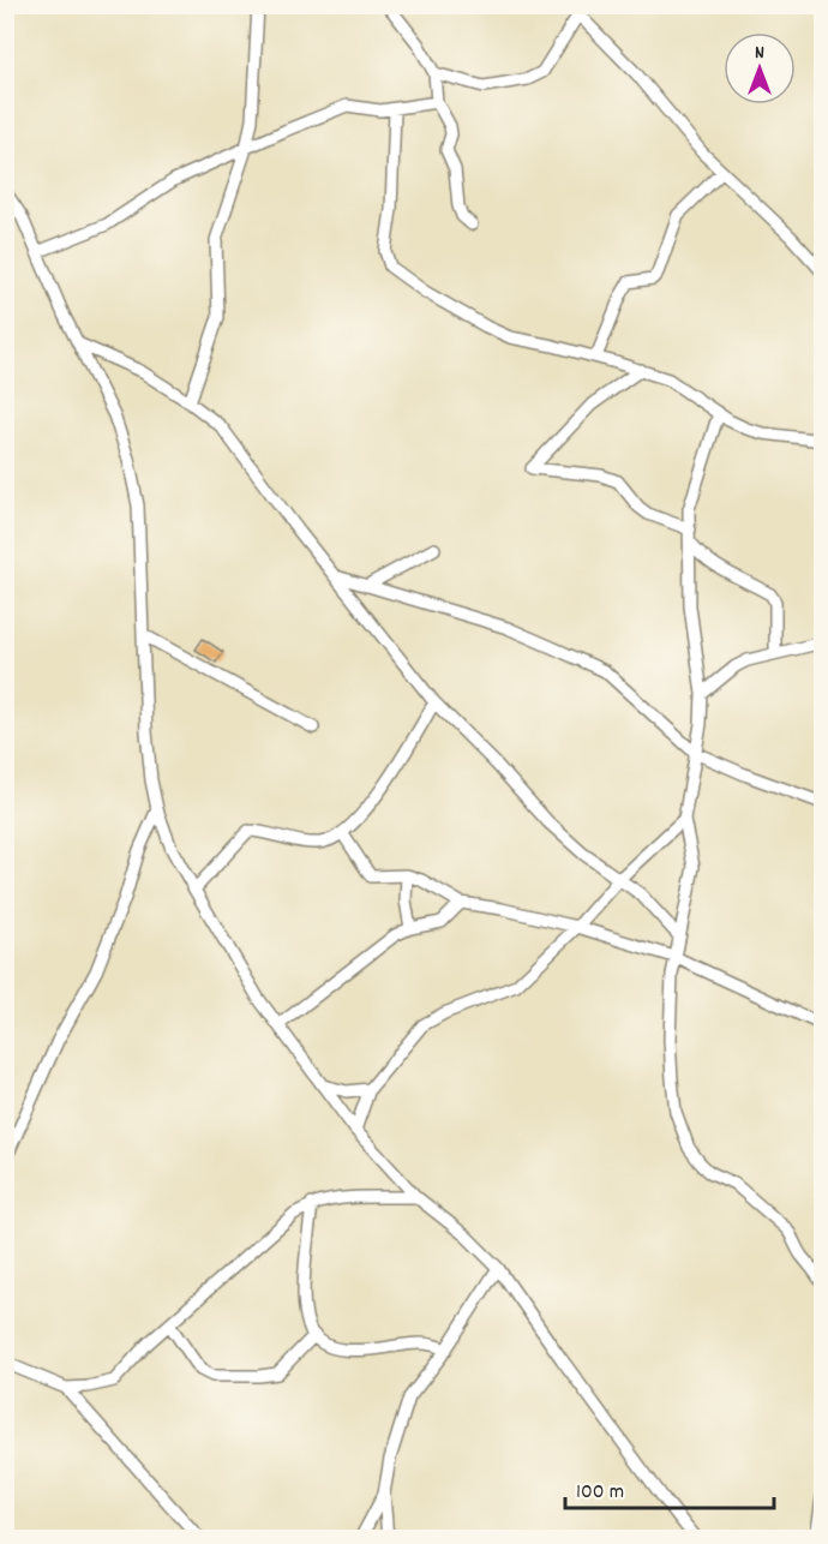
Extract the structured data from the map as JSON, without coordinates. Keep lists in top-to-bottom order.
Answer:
{
  "scale_bar": "100 m",
  "north": "top"
}
